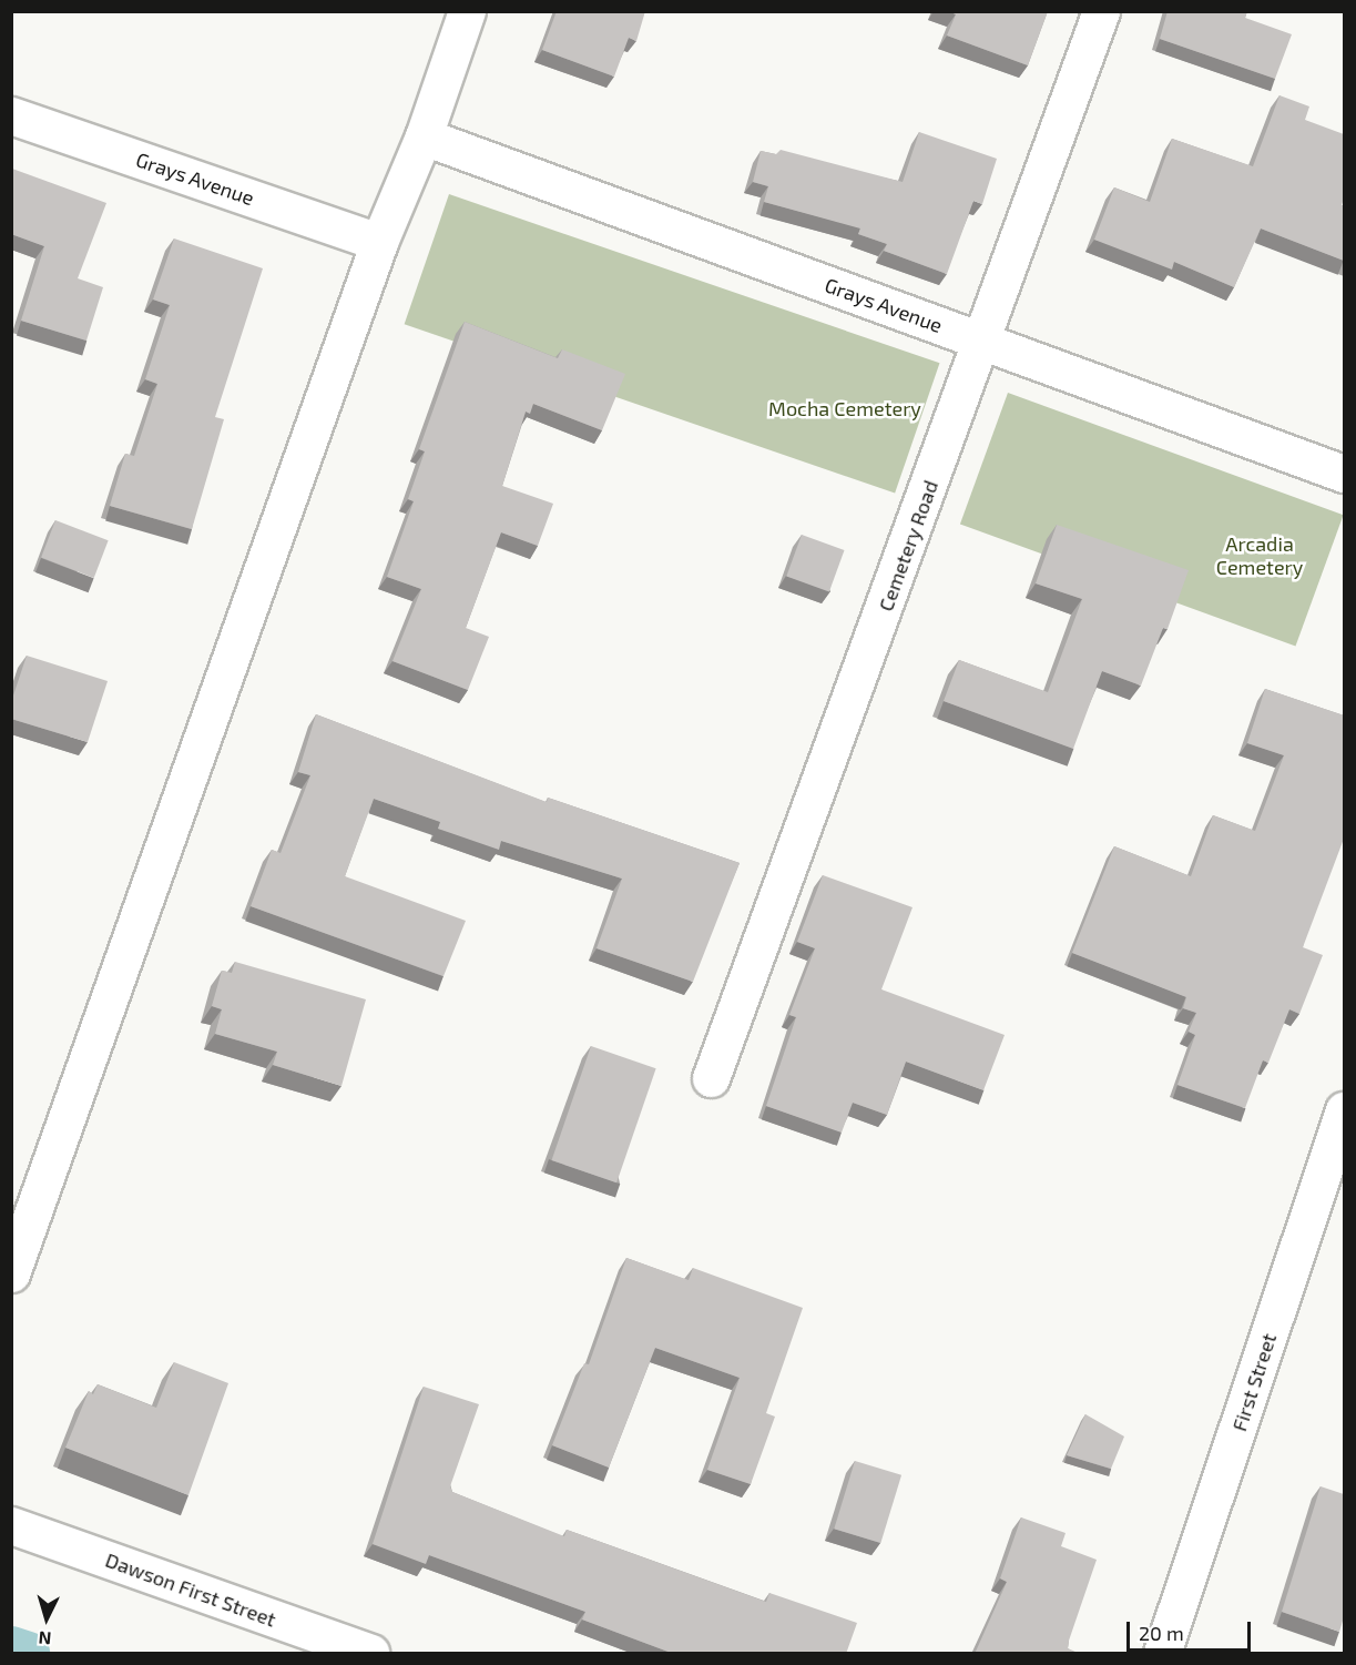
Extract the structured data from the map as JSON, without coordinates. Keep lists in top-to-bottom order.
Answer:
{
  "streets": {
    "street": [
      "Grays Avenue",
      "Cemetery Road",
      "First Street",
      "Dawson First Street"
    ]
  },
  "crossings": [
    ["Grays Avenue", "Cemetery Road"]
  ],
  "parks": ["Mocha Cemetery", "Arcadia Cemetery"],
  "scale_bar": "20 m",
  "north": "bottom"
}
